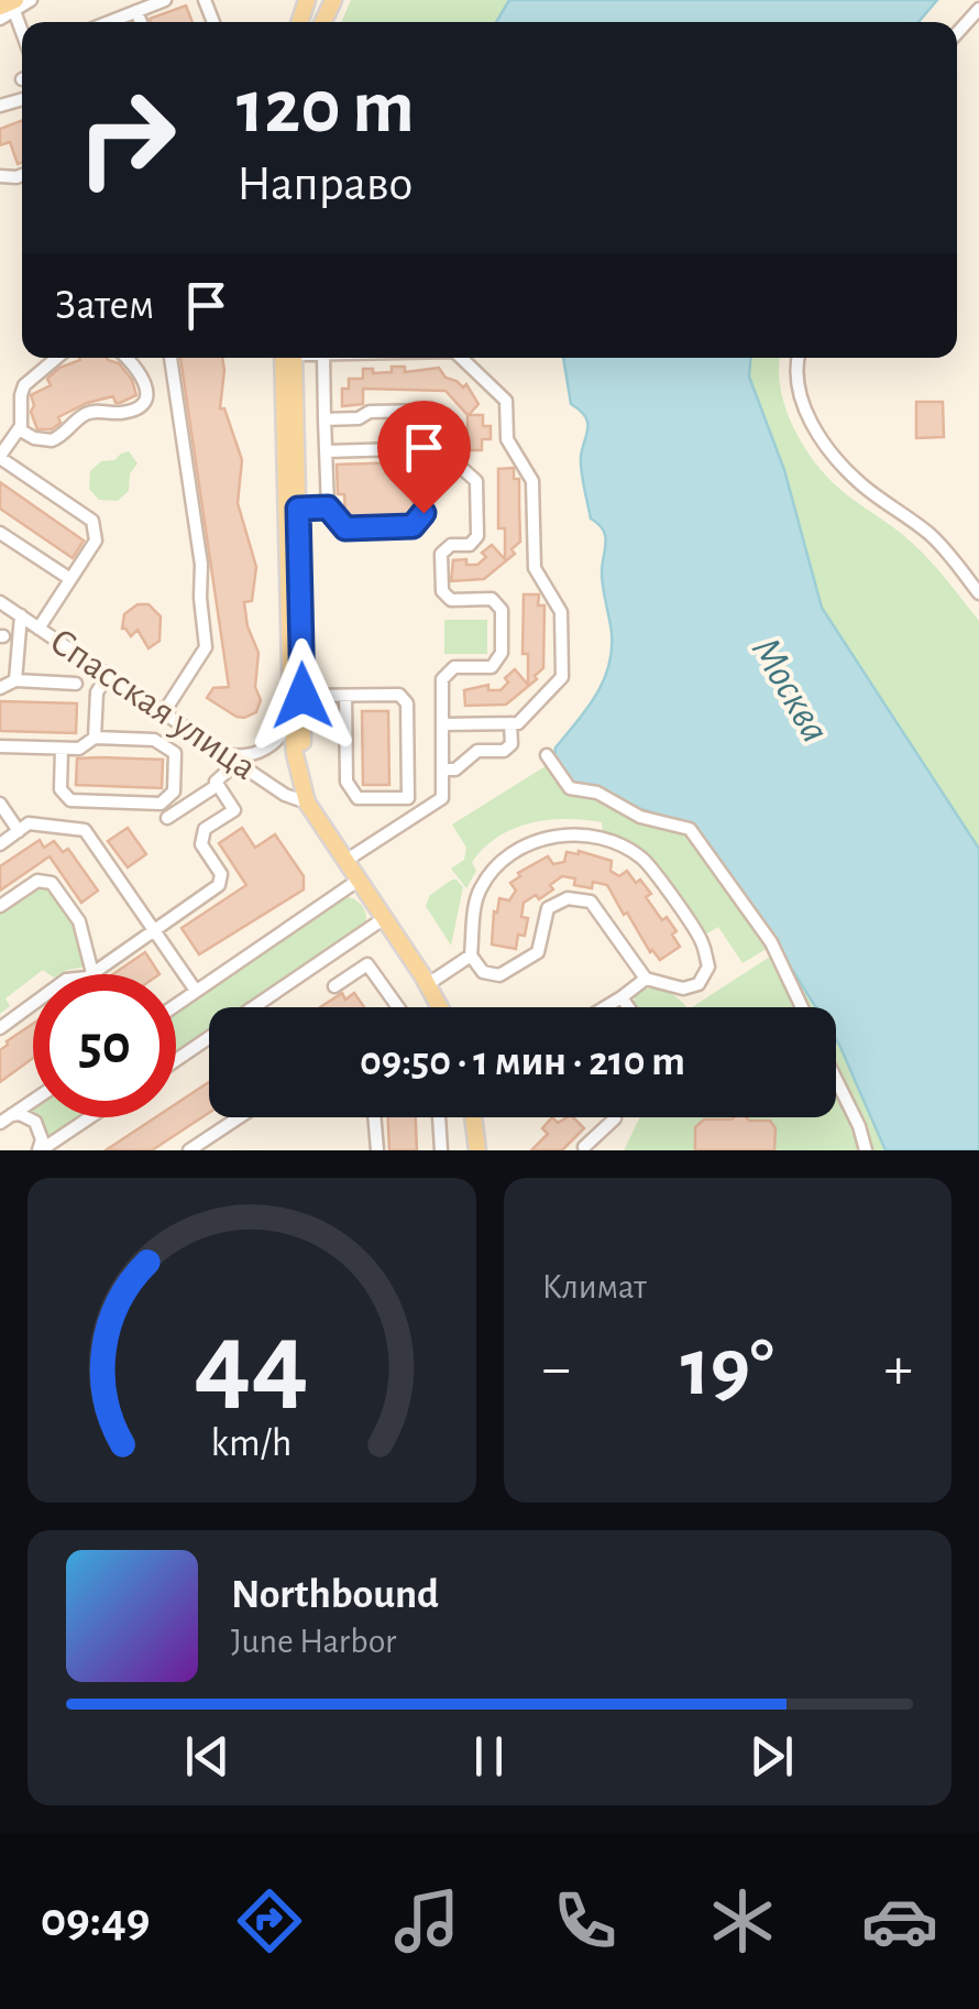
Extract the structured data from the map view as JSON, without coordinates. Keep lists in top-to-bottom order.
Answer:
{
  "streets": {
    "street": ["Спасская улица"]
  },
  "water": ["Москва"],
  "page": {
    "turn": ["120 m", "Направо"],
    "then": "Затем",
    "limit": "50",
    "trip": "09:50 · 1 мин · 210 m",
    "tile": "Климат",
    "heat": ["−", "19°", "+"],
    "song": ["Northbound", "June Harbor"],
    "tabs": "09:49",
    "gauge": ["44", "km/h"]
  }
}
